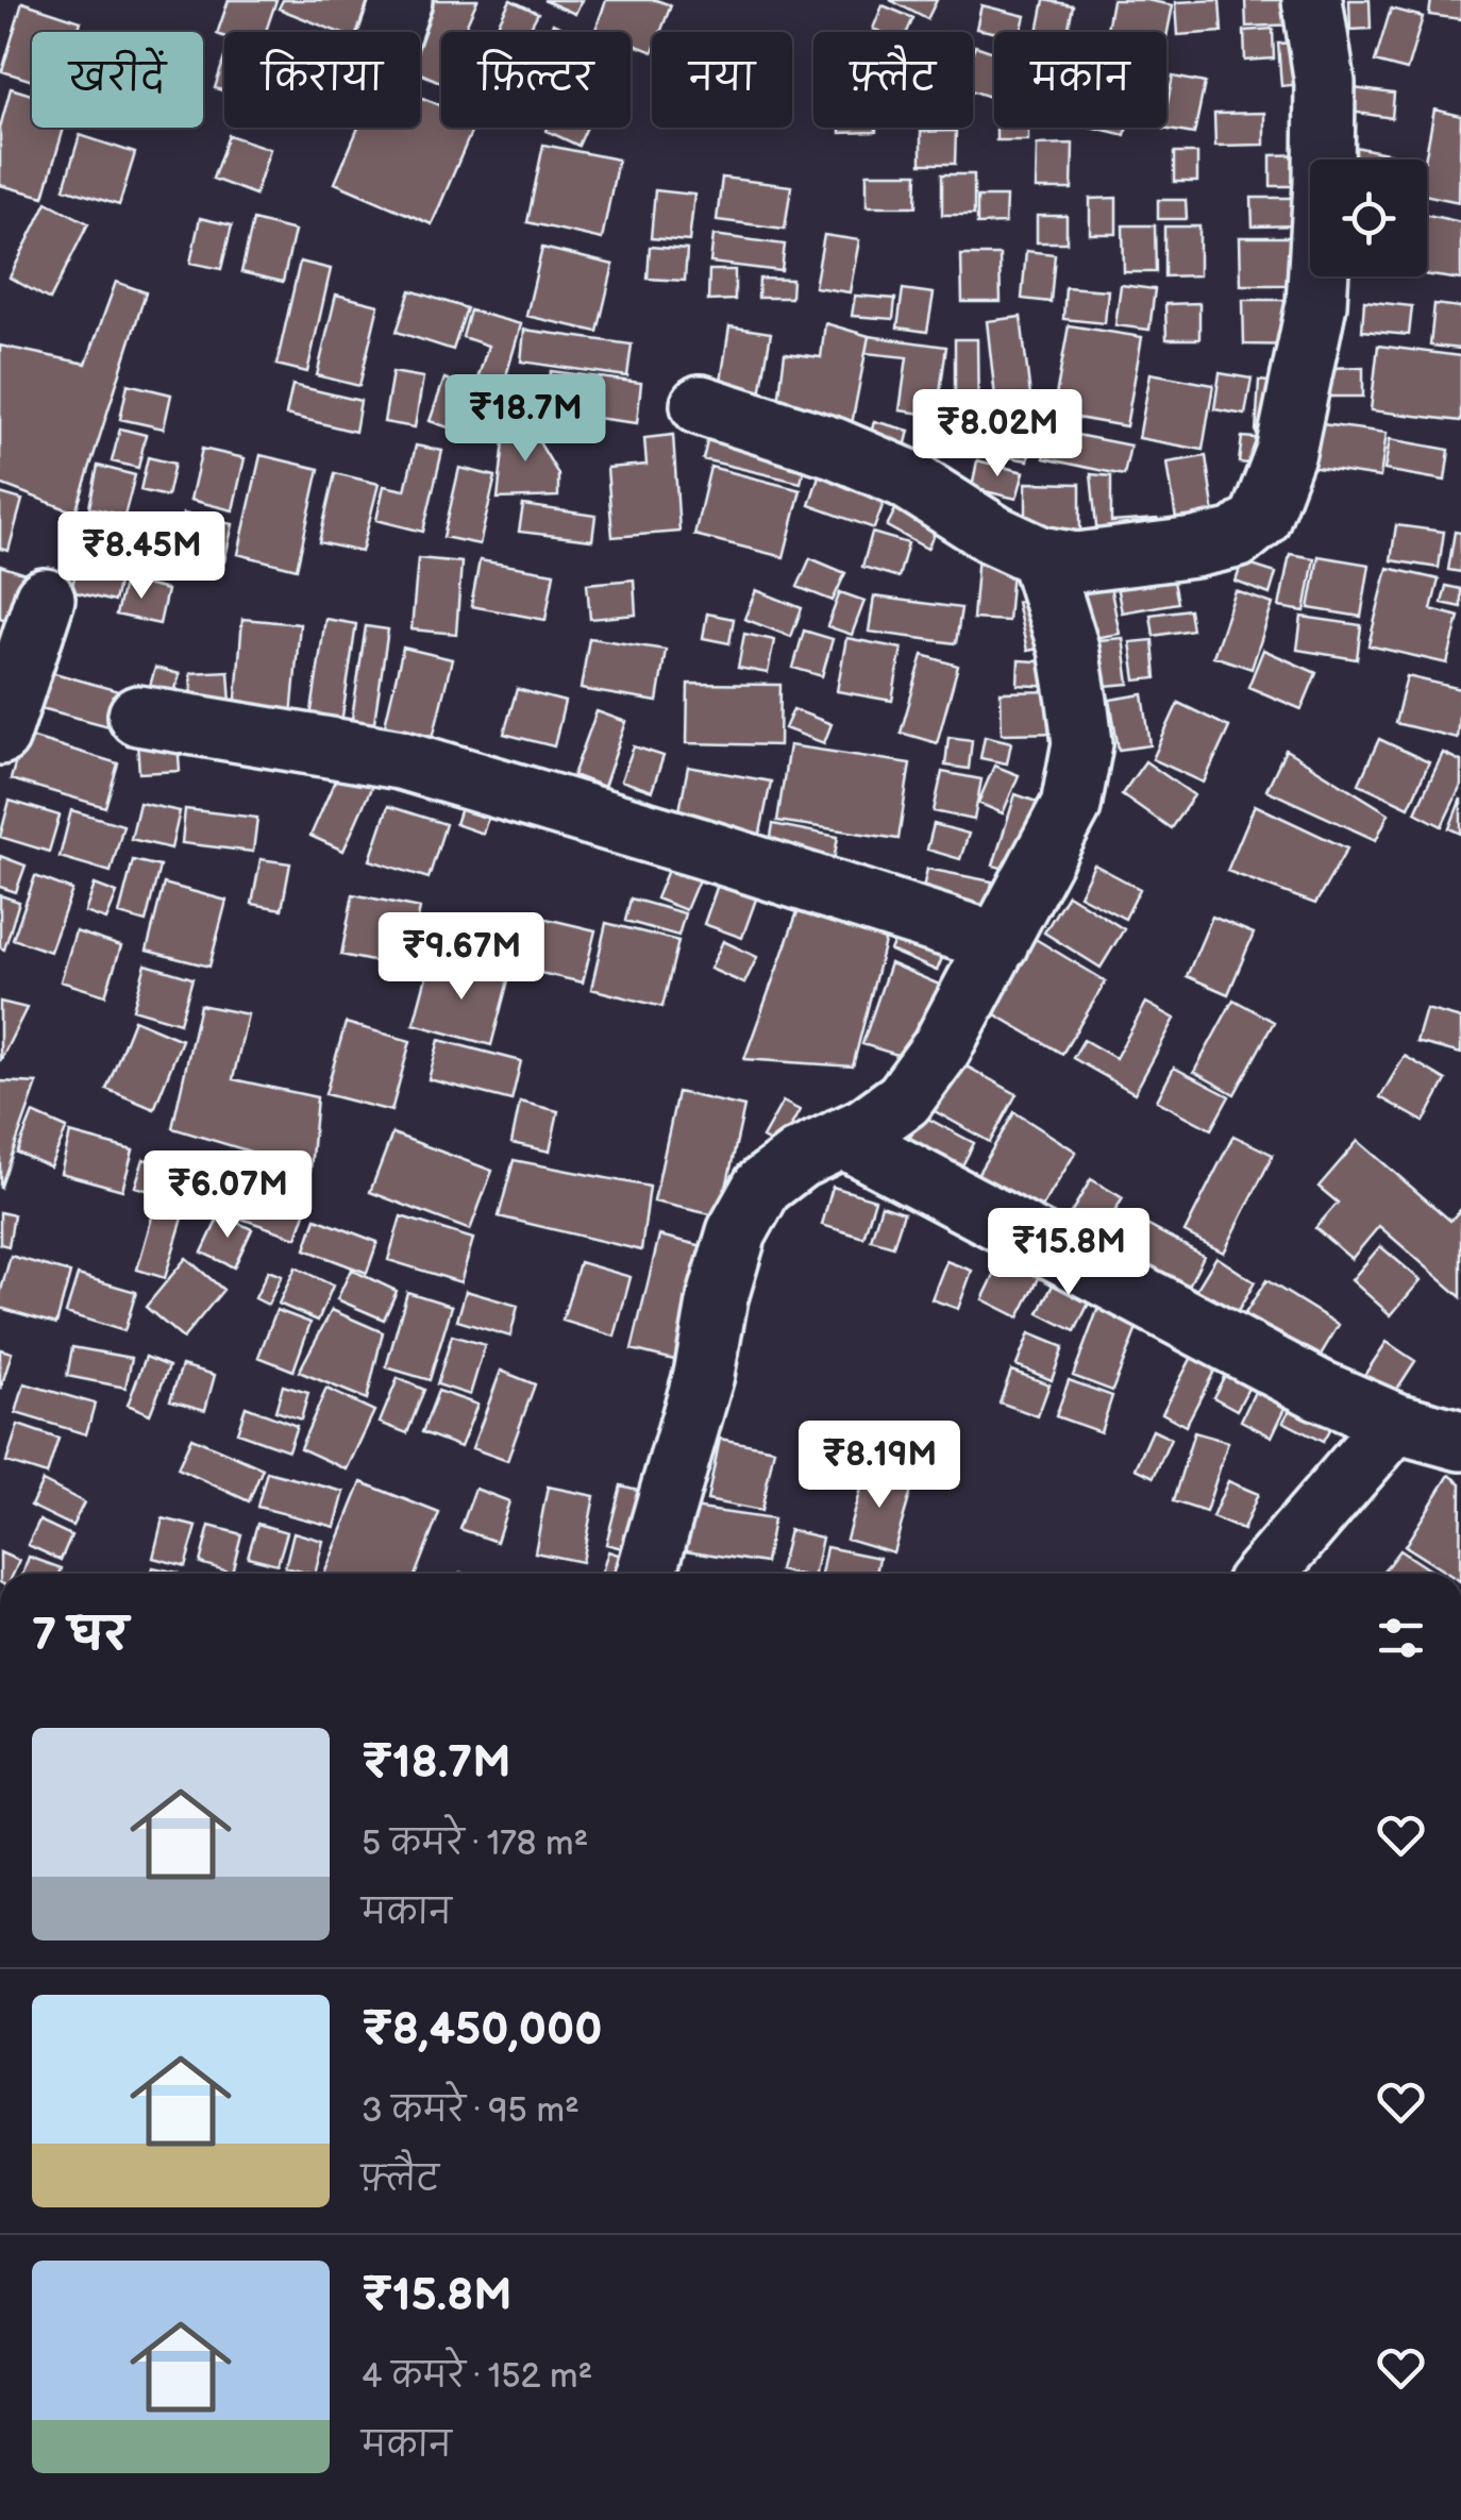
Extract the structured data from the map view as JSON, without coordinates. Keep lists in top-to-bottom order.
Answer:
{
  "page": {
    "chip": [
      "खरीदें",
      "किराया",
      "फ़िल्टर",
      "नया",
      "फ़्लैट",
      "मकान"
    ],
    "price": [
      "₹18.7M",
      "₹8.02M",
      "₹8.45M",
      "₹9.67M",
      "₹6.07M",
      "₹15.8M",
      "₹8.19M"
    ],
    "heading": "7 घर",
    "list": [
      {
        "name": "₹18.7M",
        "note": "5 कमरे · 178 m² · मकान"
      },
      {
        "name": "₹8,450,000",
        "note": "3 कमरे · 95 m² · फ़्लैट"
      },
      {
        "name": "₹15.8M",
        "note": "4 कमरे · 152 m² · मकान"
      }
    ]
  }
}
